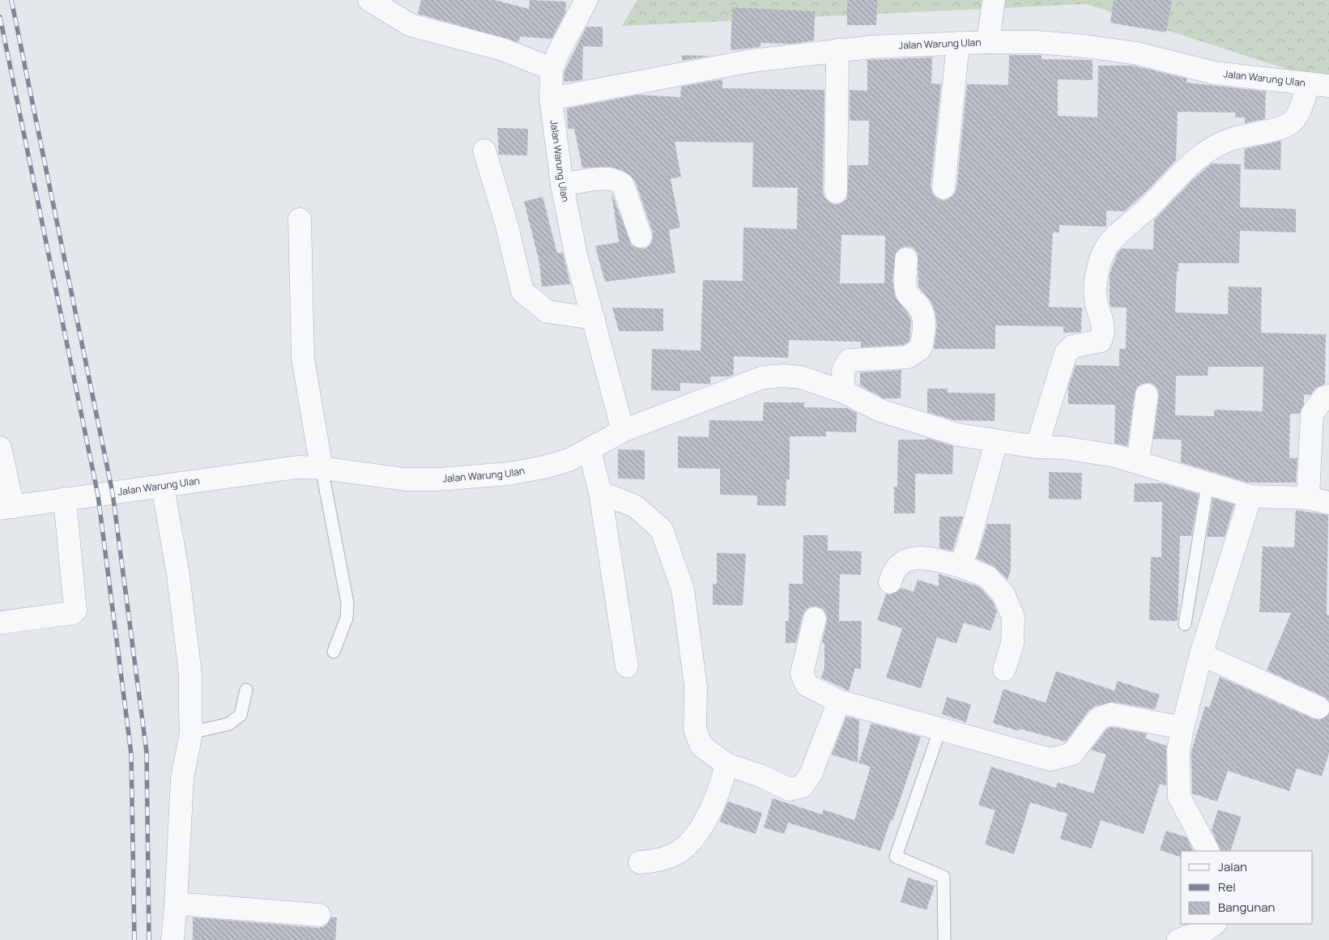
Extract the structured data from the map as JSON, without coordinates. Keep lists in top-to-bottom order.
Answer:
{
  "streets": {
    "street": ["Jalan Warung Ulan"]
  },
  "legend": ["Jalan", "Rel", "Bangunan"]
}
